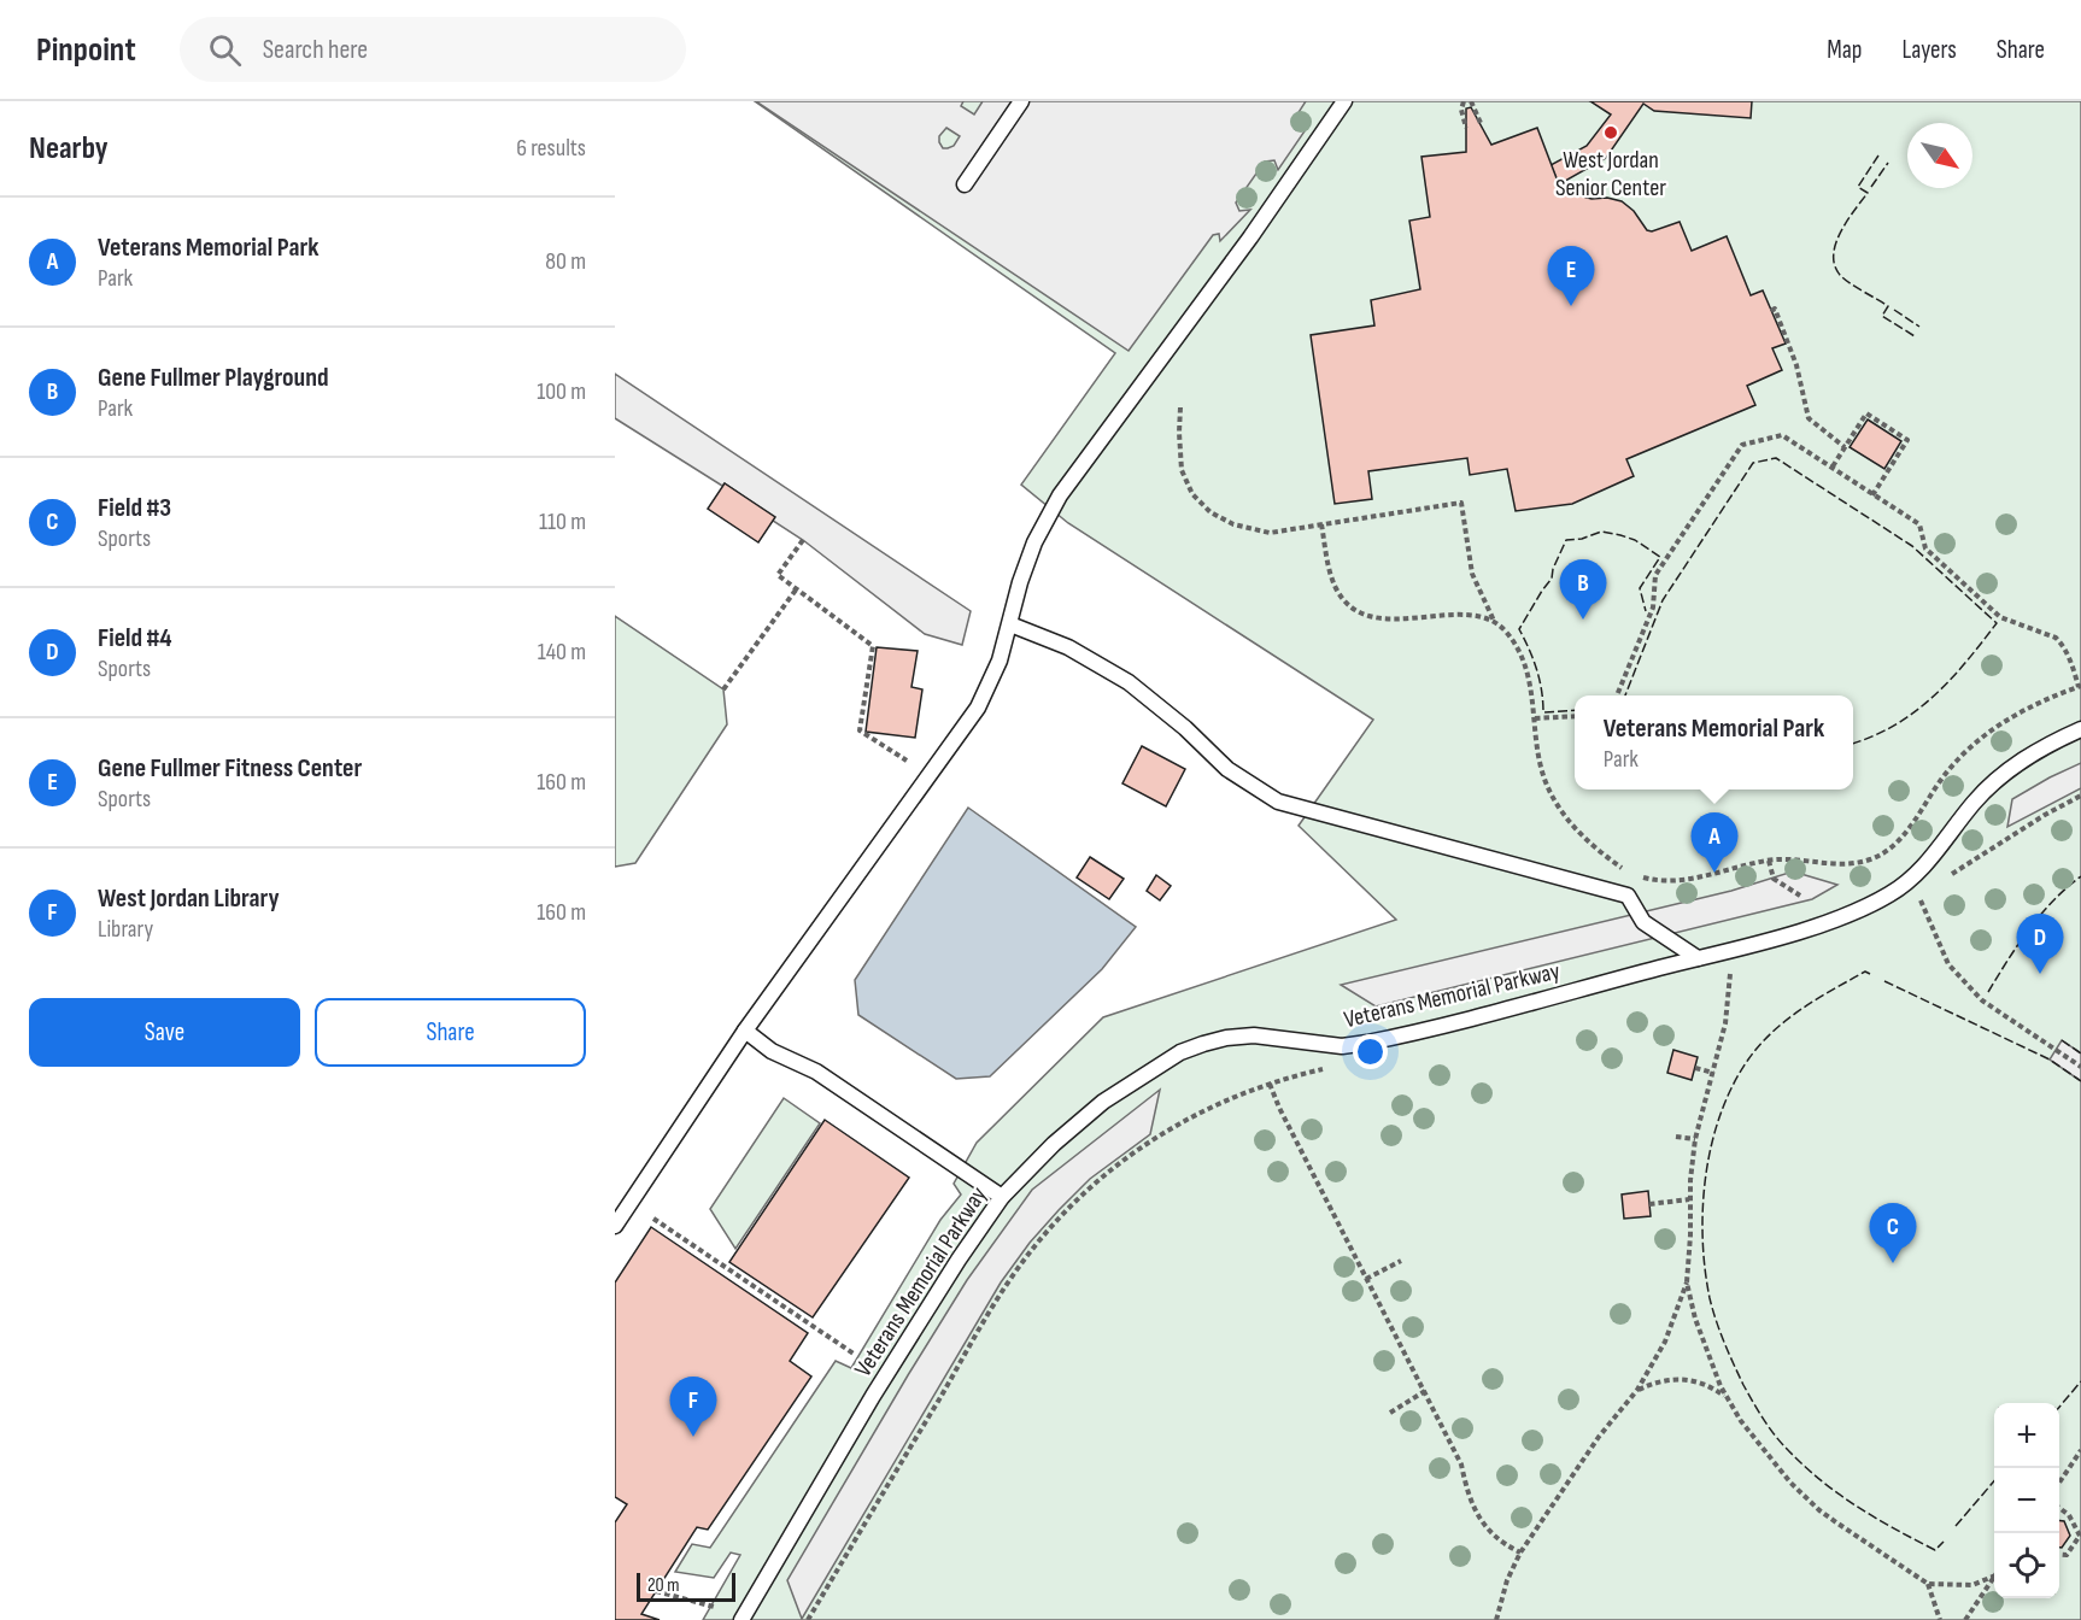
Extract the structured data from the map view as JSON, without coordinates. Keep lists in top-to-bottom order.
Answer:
{
  "streets": {
    "lane": ["Veterans Memorial Parkway"]
  },
  "places": ["West Jordan Senior Center"],
  "scale_bar": "20 m",
  "north": "bottom right",
  "page": {
    "header": "Pinpoint",
    "search": "Search here",
    "nav": ["Map", "Layers", "Share"],
    "heading": ["Nearby", "6 results"],
    "list": [
      {
        "mark": "A",
        "name": "Veterans Memorial Park",
        "note": "Park",
        "value": "80 m"
      },
      {
        "mark": "B",
        "name": "Gene Fullmer Playground",
        "note": "Park",
        "value": "100 m"
      },
      {
        "mark": "C",
        "name": "Field #3",
        "note": "Sports",
        "value": "110 m"
      },
      {
        "mark": "D",
        "name": "Field #4",
        "note": "Sports",
        "value": "140 m"
      },
      {
        "mark": "E",
        "name": "Gene Fullmer Fitness Center",
        "note": "Sports",
        "value": "160 m"
      },
      {
        "mark": "F",
        "name": "West Jordan Library",
        "note": "Library",
        "value": "160 m"
      }
    ],
    "pins": [
      "E",
      "B",
      "A",
      "D",
      "C",
      "F"
    ],
    "popup": ["Veterans Memorial Park", "Park"],
    "buttons": ["Save", "Share"],
    "map_buttons": ["+", "−"],
    "scale": "20 m"
  }
}
